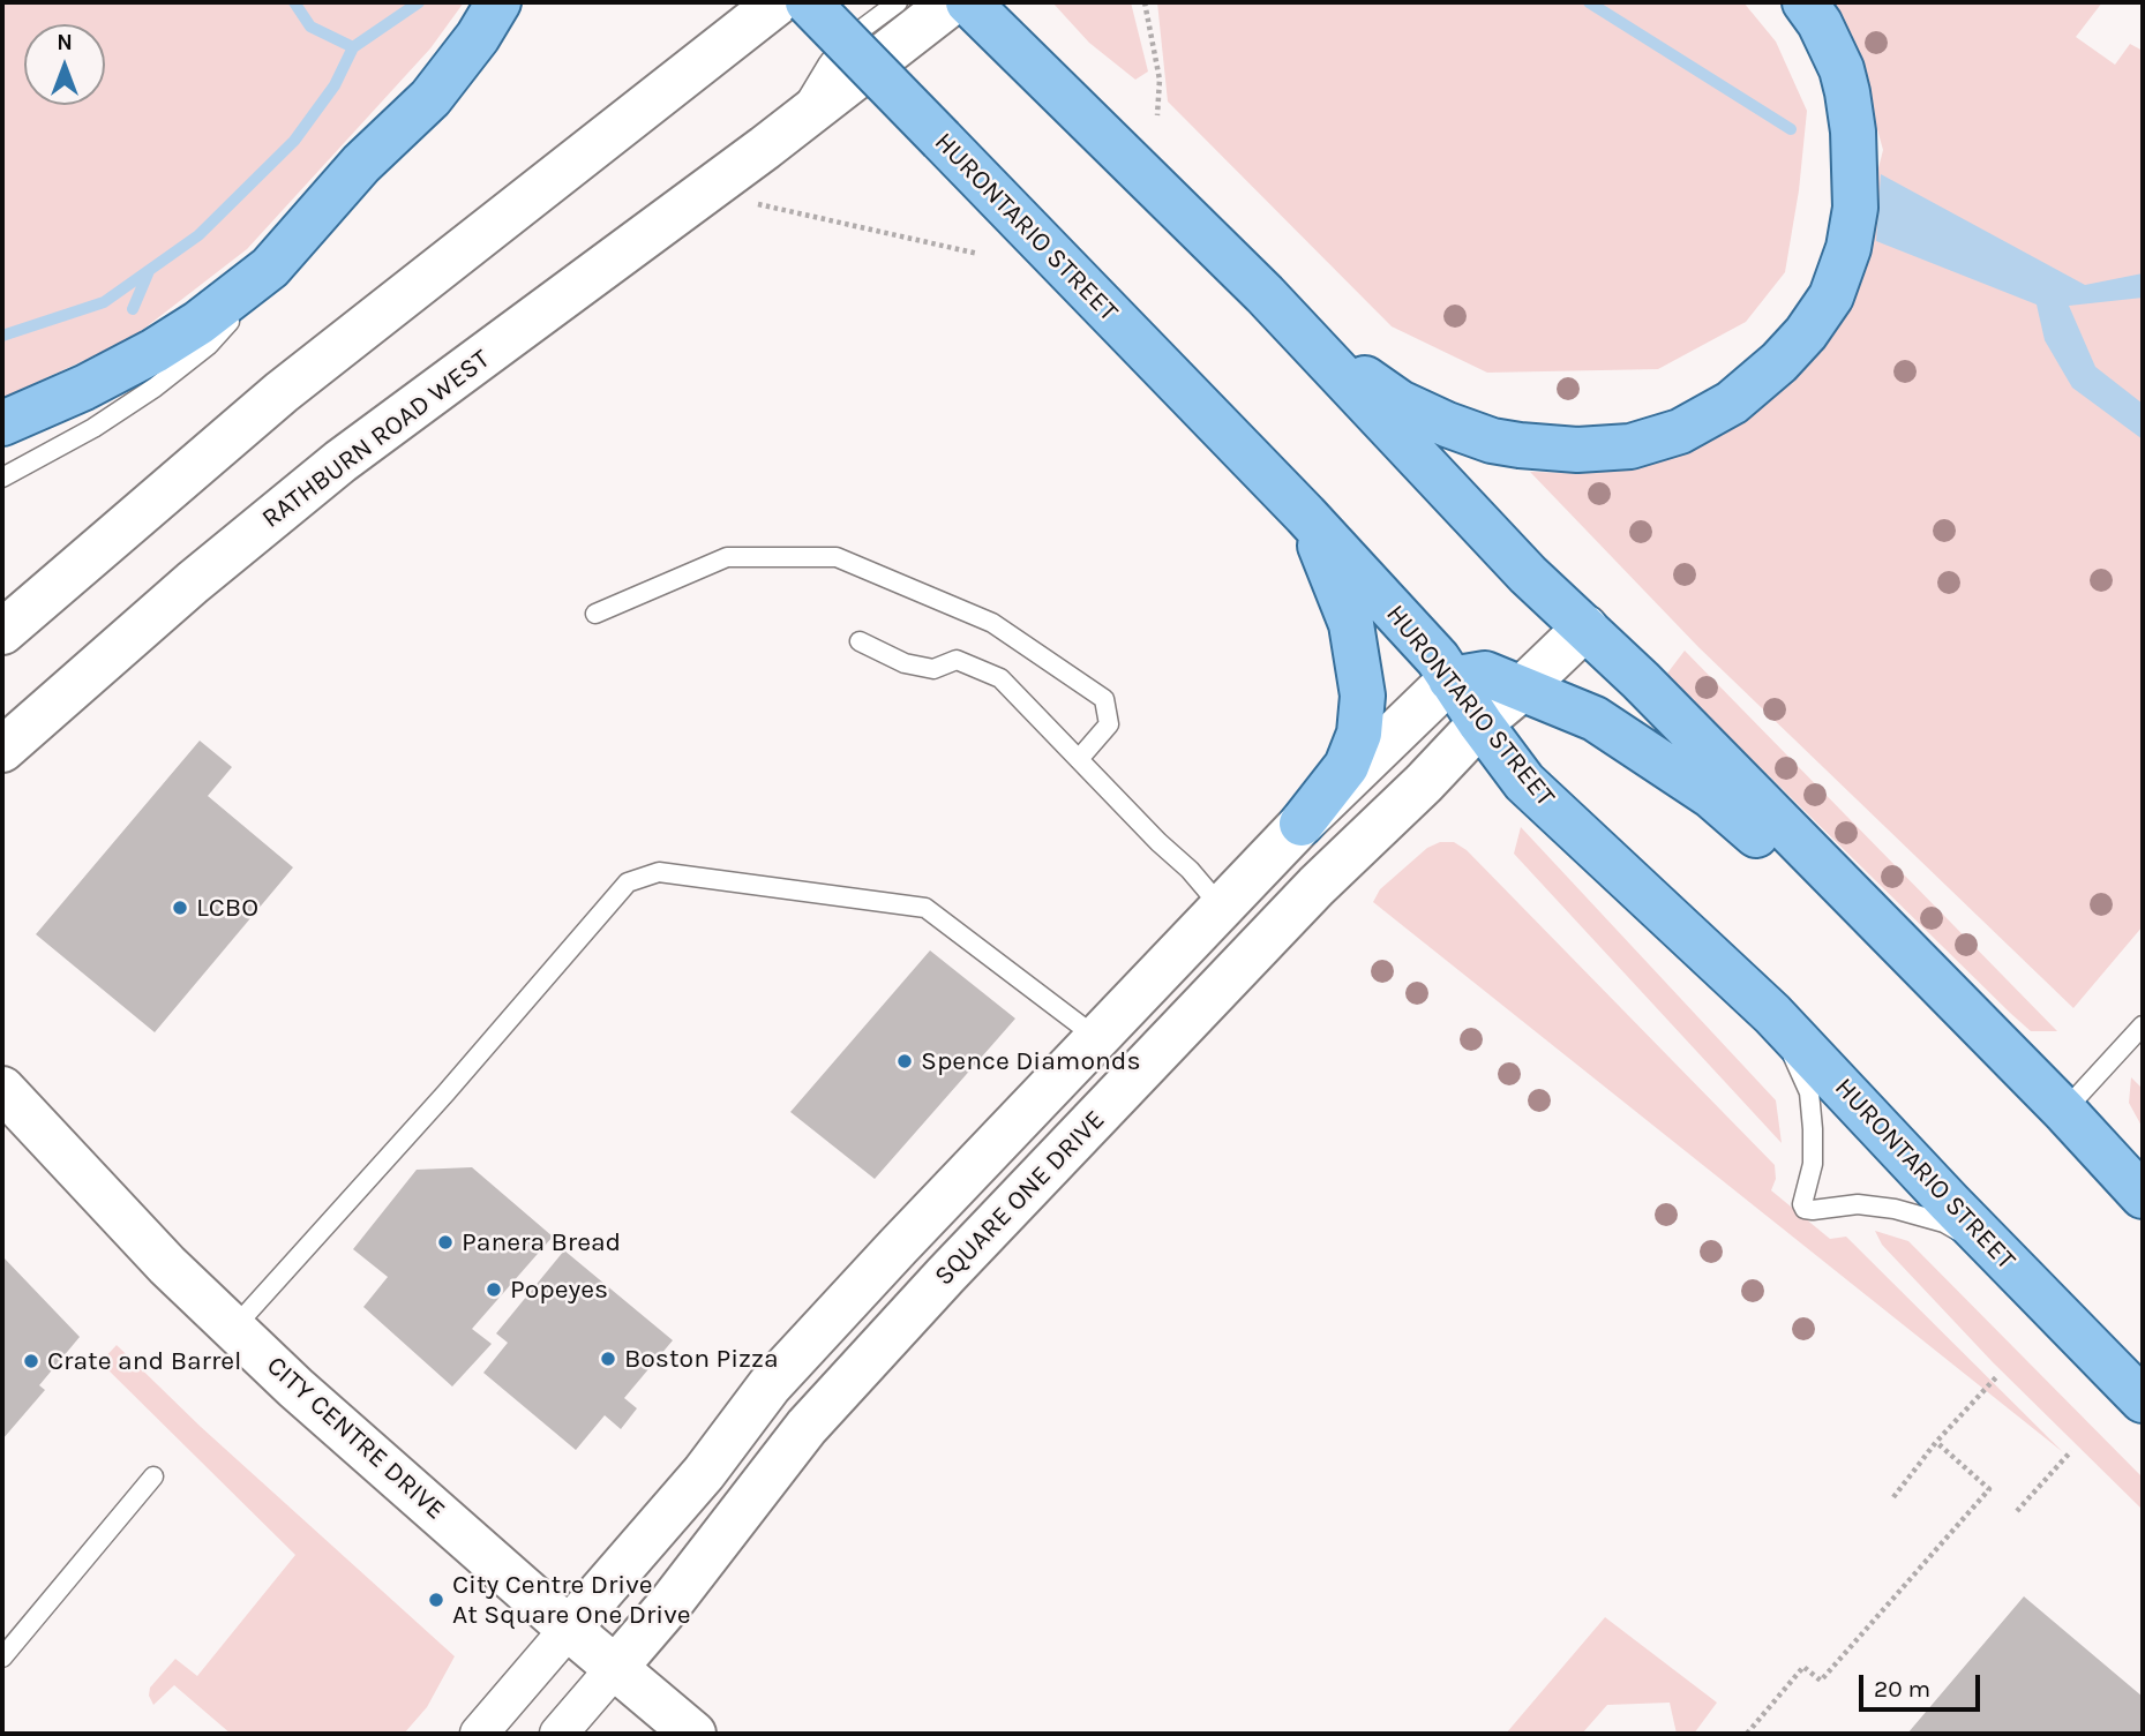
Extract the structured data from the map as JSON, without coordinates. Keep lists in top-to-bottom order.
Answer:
{
  "streets": {
    "main road": ["HURONTARIO STREET"],
    "street": ["RATHBURN ROAD WEST", "SQUARE ONE DRIVE", "CITY CENTRE DRIVE"]
  },
  "crossings": [
    ["HURONTARIO STREET", "SQUARE ONE DRIVE"],
    ["SQUARE ONE DRIVE", "CITY CENTRE DRIVE"]
  ],
  "places": [
    "LCBO",
    "Spence Diamonds",
    "Panera Bread",
    "Popeyes",
    "Boston Pizza",
    "Crate and Barrel",
    "City Centre Drive At Square One Drive"
  ],
  "scale_bar": "20 m",
  "north": "top"
}
